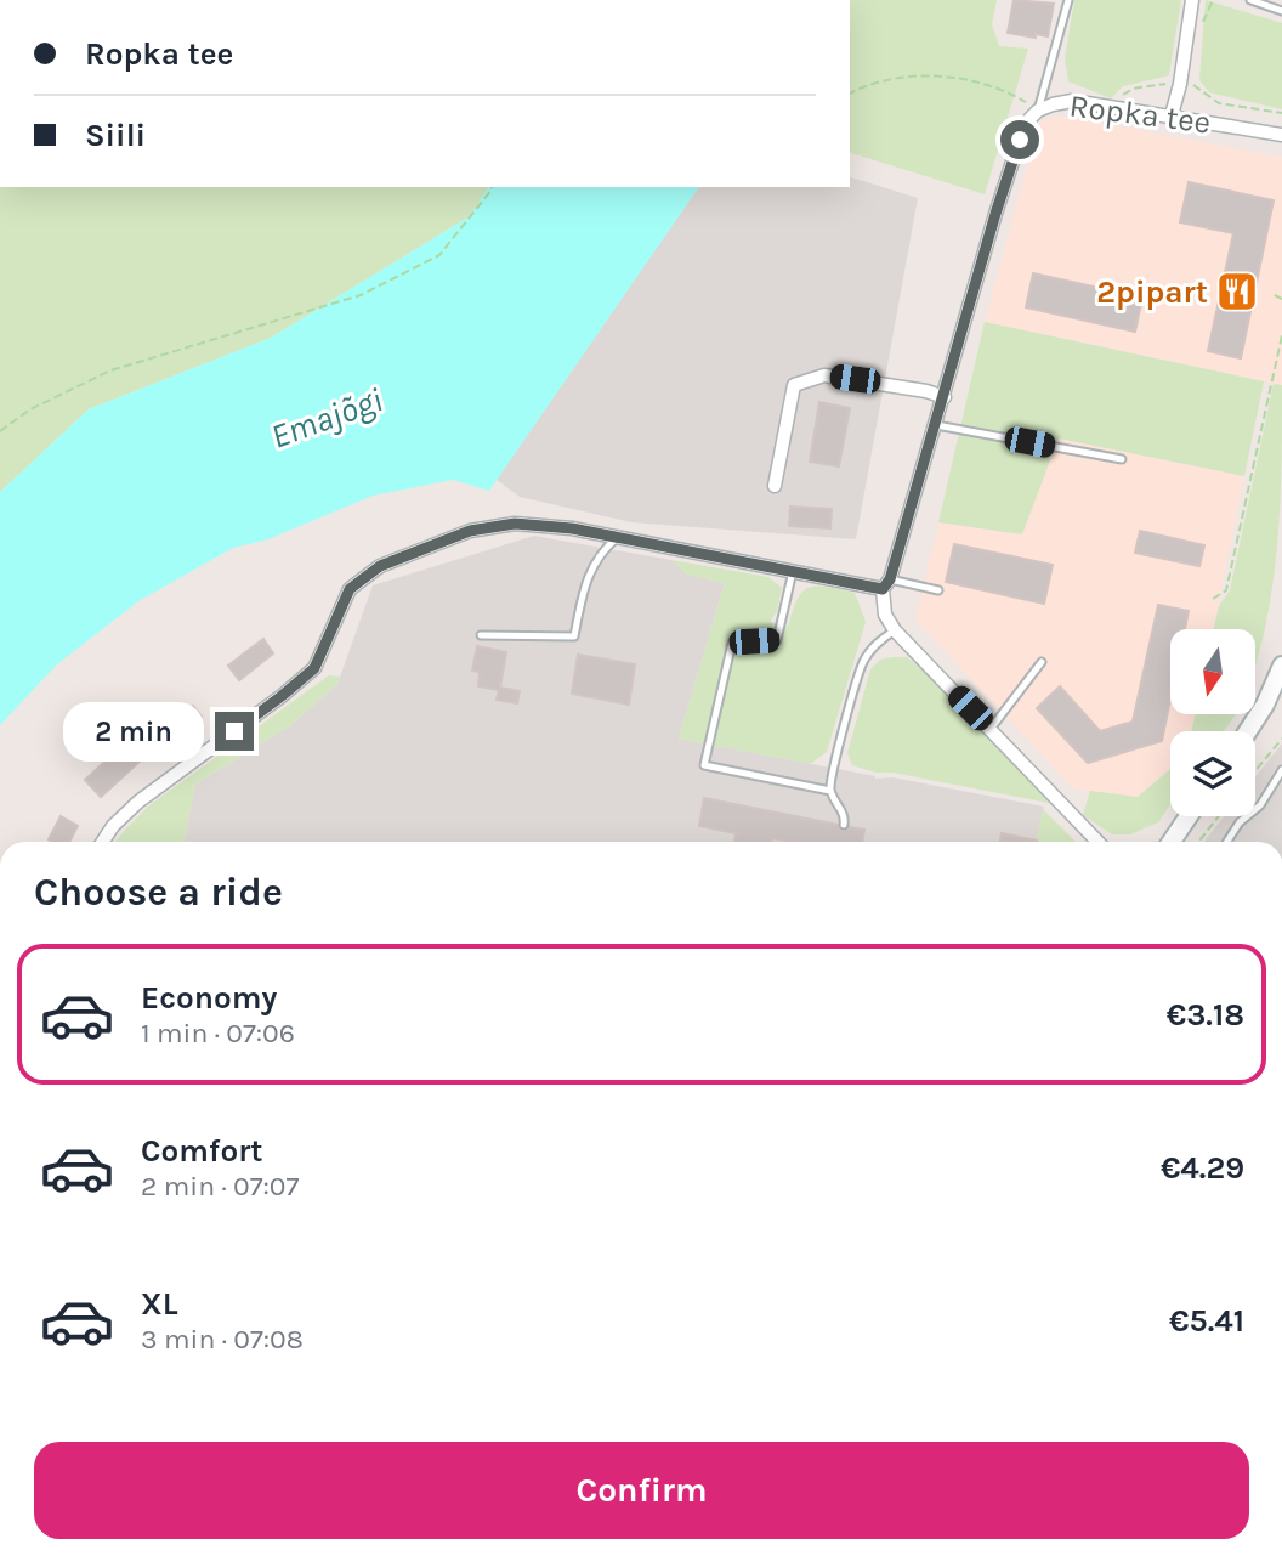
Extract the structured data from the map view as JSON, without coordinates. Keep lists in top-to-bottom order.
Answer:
{
  "streets": {
    "street": ["Ropka tee"]
  },
  "water": ["Emajõgi"],
  "places": {
    "restaurant": ["2pipart"]
  },
  "north": "bottom",
  "page": {
    "banner": ["Ropka tee", "Siili"],
    "bubble": "2 min",
    "heading": "Choose a ride",
    "list": [
      {
        "name": "Economy",
        "note": "1 min · 07:06",
        "value": "€3.18"
      },
      {
        "name": "Comfort",
        "note": "2 min · 07:07",
        "value": "€4.29"
      },
      {
        "name": "XL",
        "note": "3 min · 07:08",
        "value": "€5.41"
      }
    ],
    "buttons": "Confirm"
  }
}
